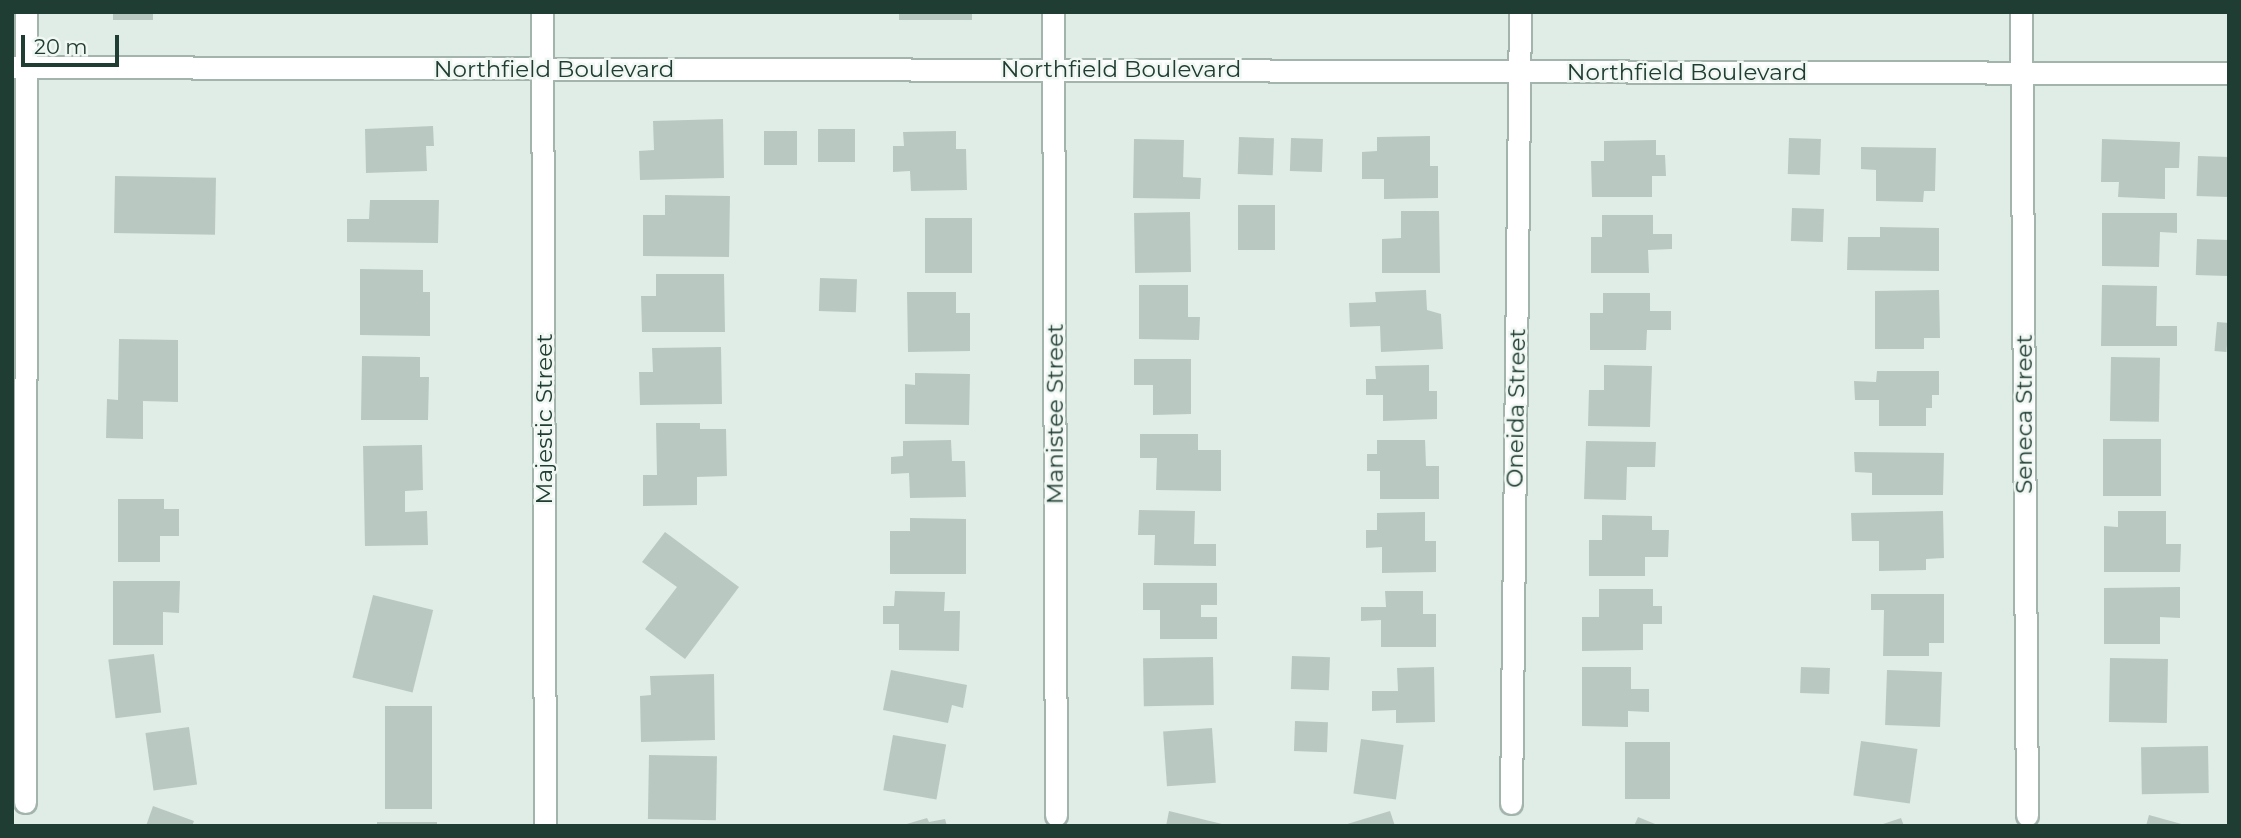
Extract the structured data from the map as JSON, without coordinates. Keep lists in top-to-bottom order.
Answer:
{
  "streets": {
    "street": [
      "Northfield Boulevard",
      "Oneida Street",
      "Manistee Street",
      "Seneca Street",
      "Majestic Street"
    ]
  },
  "crossings": [
    ["Northfield Boulevard", "Oneida Street"],
    ["Northfield Boulevard", "Manistee Street"],
    ["Northfield Boulevard", "Seneca Street"],
    ["Northfield Boulevard", "Majestic Street"]
  ],
  "scale_bar": "20 m"
}
